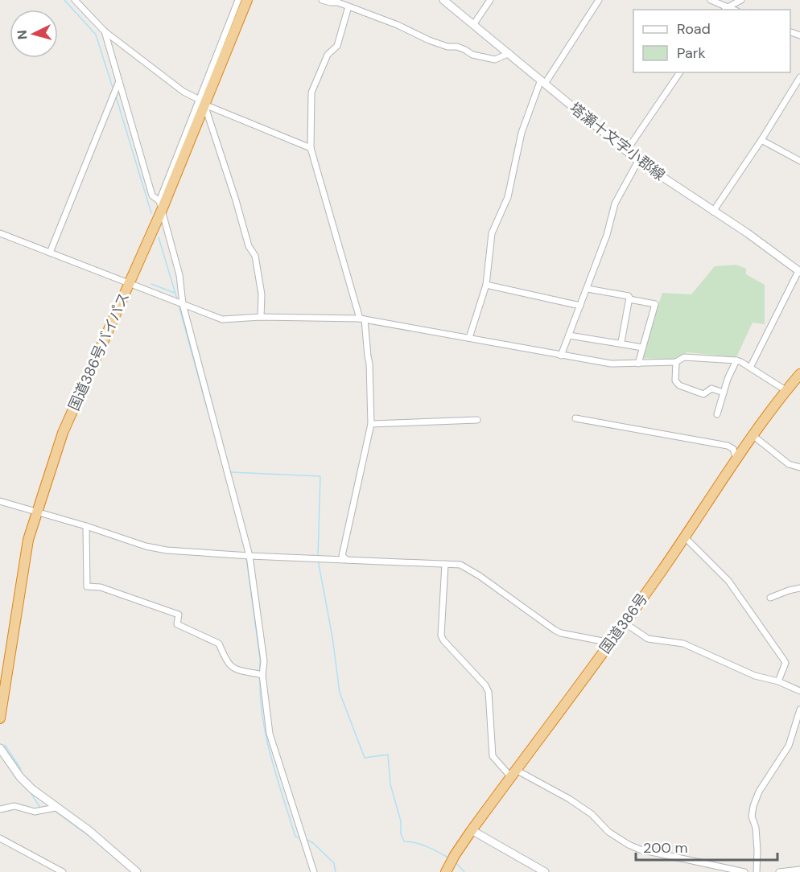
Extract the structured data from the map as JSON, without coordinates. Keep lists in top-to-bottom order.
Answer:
{
  "streets": {
    "highway": ["国道386号バイパス", "国道386号"],
    "main road": ["塔瀬十文字小郡線"]
  },
  "legend": ["Road", "Park"],
  "scale_bar": "200 m",
  "north": "left"
}
